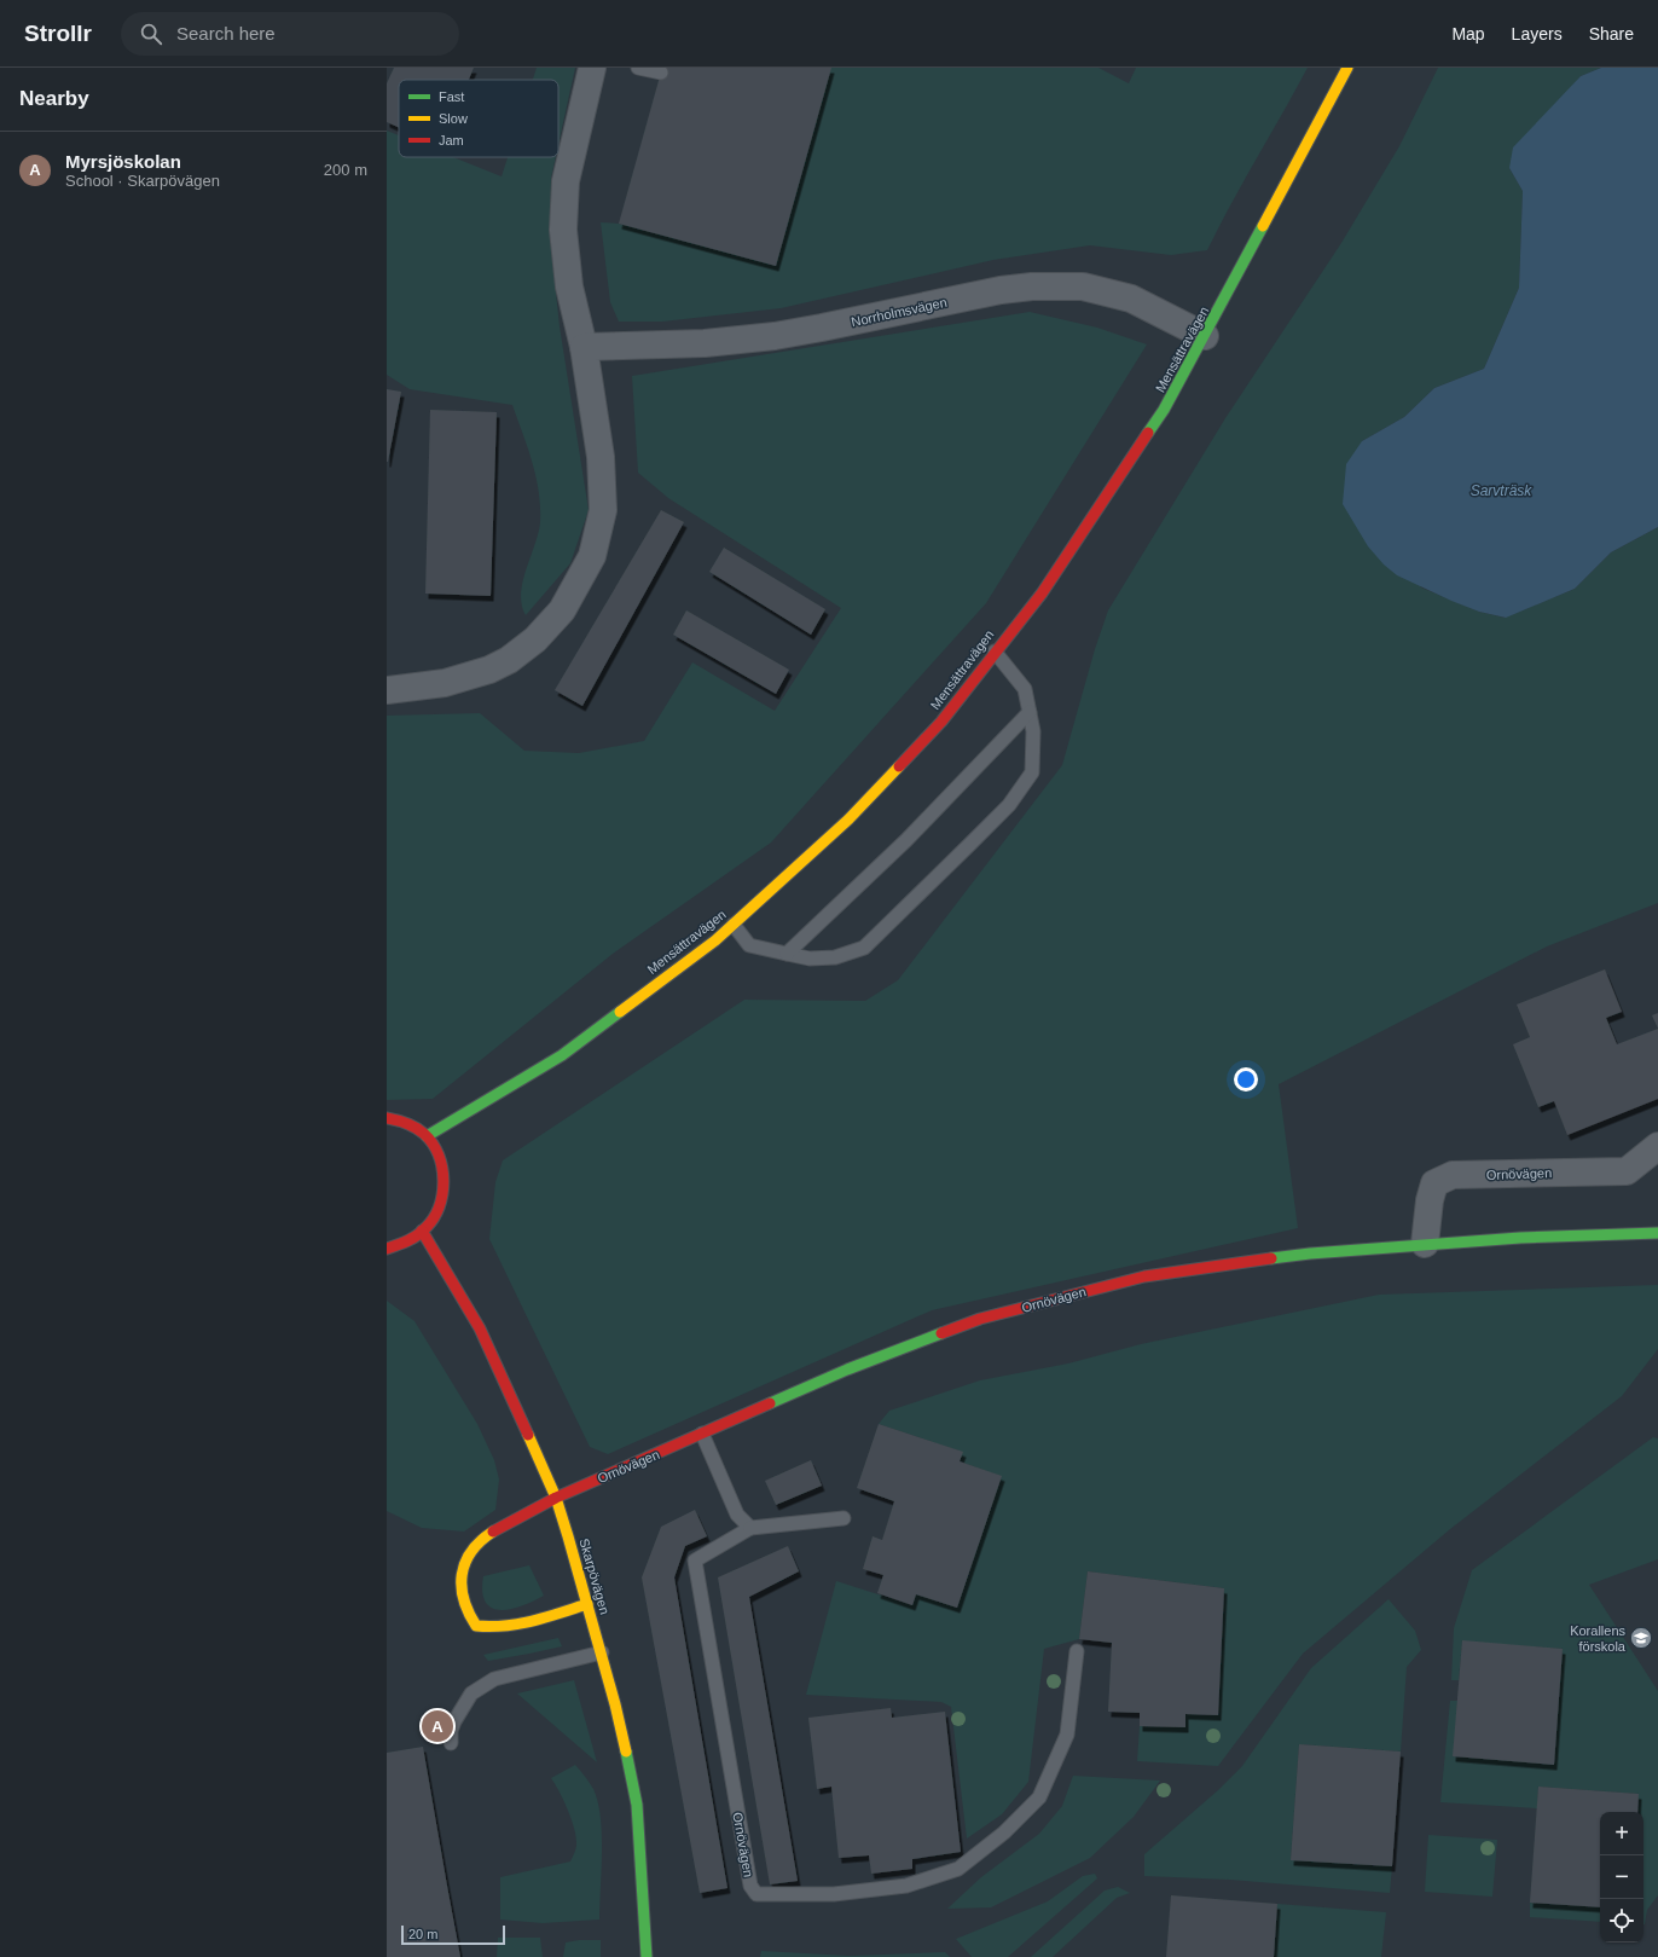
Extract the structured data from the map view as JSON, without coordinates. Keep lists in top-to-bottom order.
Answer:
{
  "streets": {
    "street": [
      "Norrholmsvägen",
      "Mensättravägen",
      "Ornövägen",
      "Skarpövägen"
    ]
  },
  "crossings": [
    ["Norrholmsvägen", "Mensättravägen"],
    ["Ornövägen", "Skarpövägen"]
  ],
  "water": ["Sarvträsk"],
  "places": {
    "school or university": ["Korallens förskola"]
  },
  "legend": ["Fast", "Slow", "Jam"],
  "scale_bar": "20 m",
  "page": {
    "header": "Strollr",
    "search": "Search here",
    "nav": ["Map", "Layers", "Share"],
    "heading": "Nearby",
    "list": [
      {
        "mark": "A",
        "name": "Myrsjöskolan",
        "note": "School · Skarpövägen",
        "value": "200 m"
      }
    ],
    "pins": "A",
    "map_buttons": ["+", "−"],
    "scale": "20 m"
  }
}
